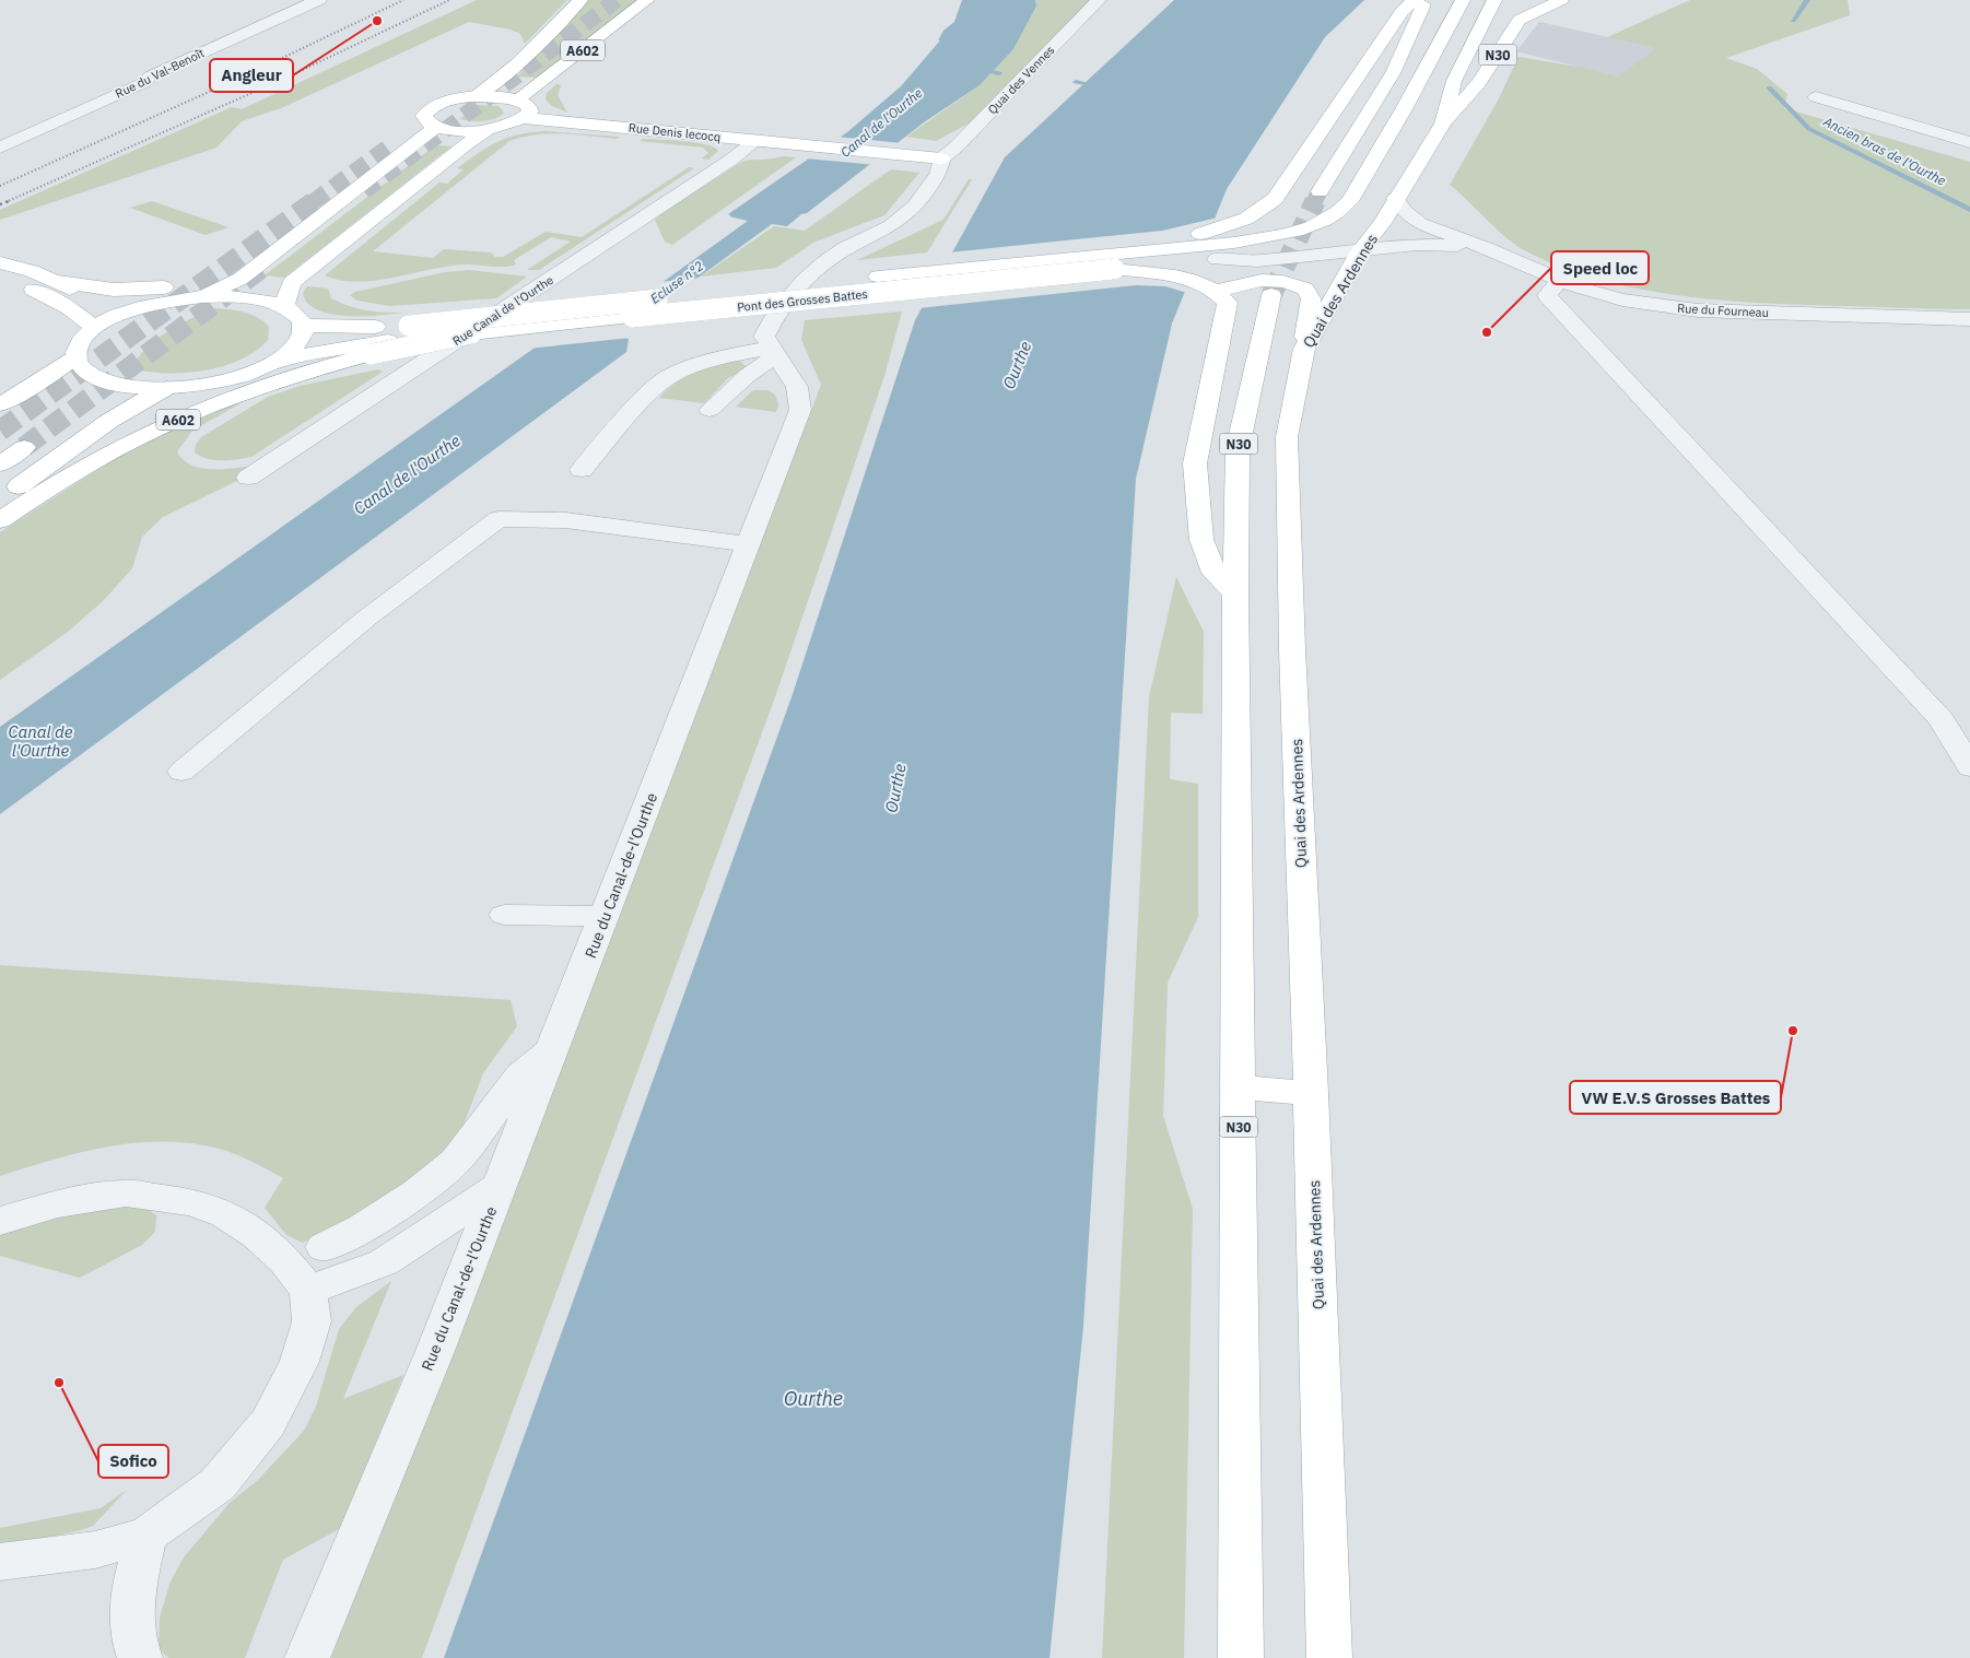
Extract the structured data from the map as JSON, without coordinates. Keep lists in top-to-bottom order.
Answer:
{
  "streets": {
    "main road": [
      "A602",
      "N30",
      "Rue Denis lecocq",
      "Quai des Ardennes",
      "Pont des Grosses Battes"
    ],
    "street": [
      "Rue du Val-Benoît",
      "Quai des Vennes",
      "Rue Canal de l'Ourthe",
      "Rue du Fourneau",
      "Rue du Canal-de-l'Ourthe"
    ]
  },
  "crossings": [
    ["A602", "Pont des Grosses Battes"],
    ["N30", "Quai des Ardennes"],
    ["Quai des Vennes", "Rue Denis lecocq"],
    ["Rue Denis lecocq", "Rue Canal de l'Ourthe"],
    ["Quai des Ardennes", "Rue du Fourneau"],
    ["Pont des Grosses Battes", "Rue du Fourneau"]
  ],
  "water": [
    "Canal de l'Ourthe",
    "Ancien bras de l'Ourthe",
    "Ecluse n°2",
    "Ourthe"
  ],
  "places": [
    "Angleur",
    "Speed loc",
    "VW E.V.S Grosses Battes",
    "Sofico"
  ]
}
